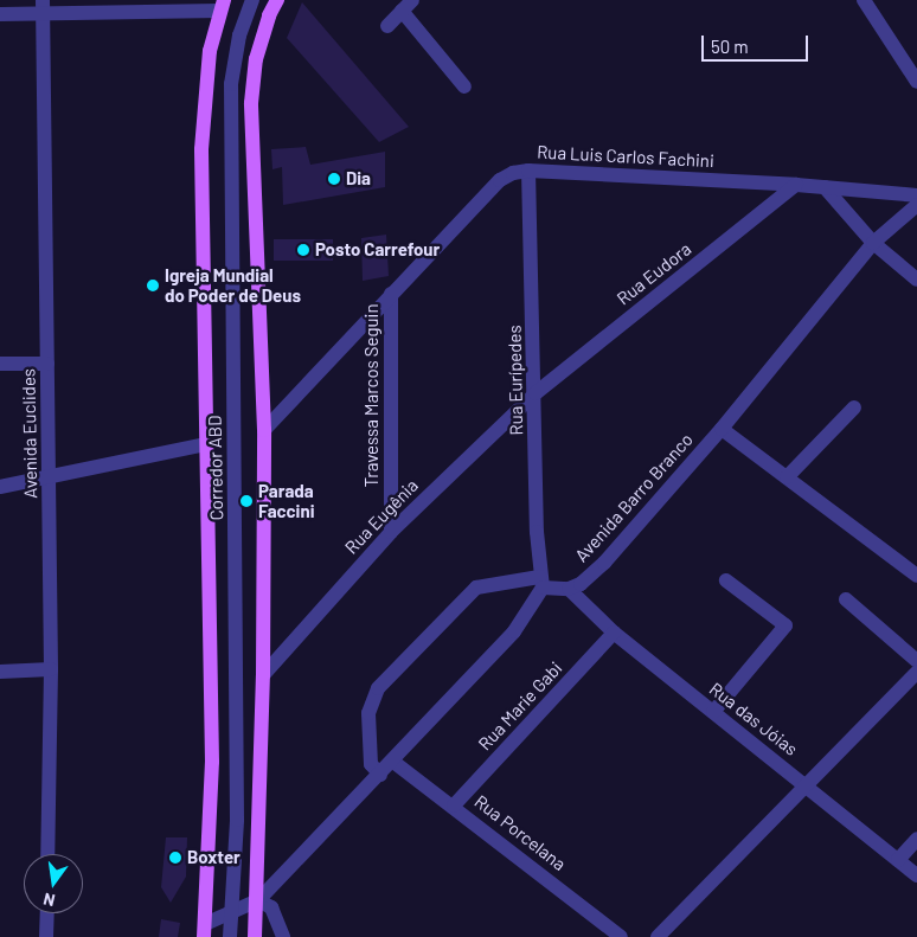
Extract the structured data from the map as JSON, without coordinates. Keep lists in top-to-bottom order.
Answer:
{
  "streets": {
    "street": [
      "Rua Luis Carlos Fachini",
      "Rua Eudora",
      "Rua Eurípedes",
      "Travessa Marcos Seguin",
      "Avenida Euclides",
      "Corredor ABD",
      "Avenida Barro Branco",
      "Rua Eugênia",
      "Rua Marie Gabi",
      "Rua das Jóias",
      "Rua Porcelana"
    ]
  },
  "crossings": [
    ["Rua Luis Carlos Fachini", "Rua Eudora"],
    ["Rua Luis Carlos Fachini", "Rua Eurípedes"],
    ["Rua Luis Carlos Fachini", "Travessa Marcos Seguin"],
    ["Rua Eudora", "Rua Eurípedes"],
    ["Rua Eudora", "Rua Eugênia"],
    ["Rua Eurípedes", "Rua Eugênia"],
    ["Travessa Marcos Seguin", "Rua Eugênia"],
    ["Avenida Barro Branco", "Rua das Jóias"],
    ["Rua Marie Gabi", "Rua das Jóias"],
    ["Rua Marie Gabi", "Rua Porcelana"]
  ],
  "places": [
    "Dia",
    "Posto Carrefour",
    "Igreja Mundial do Poder de Deus",
    "Parada Faccini",
    "Boxter"
  ],
  "scale_bar": "50 m",
  "north": "bottom"
}
